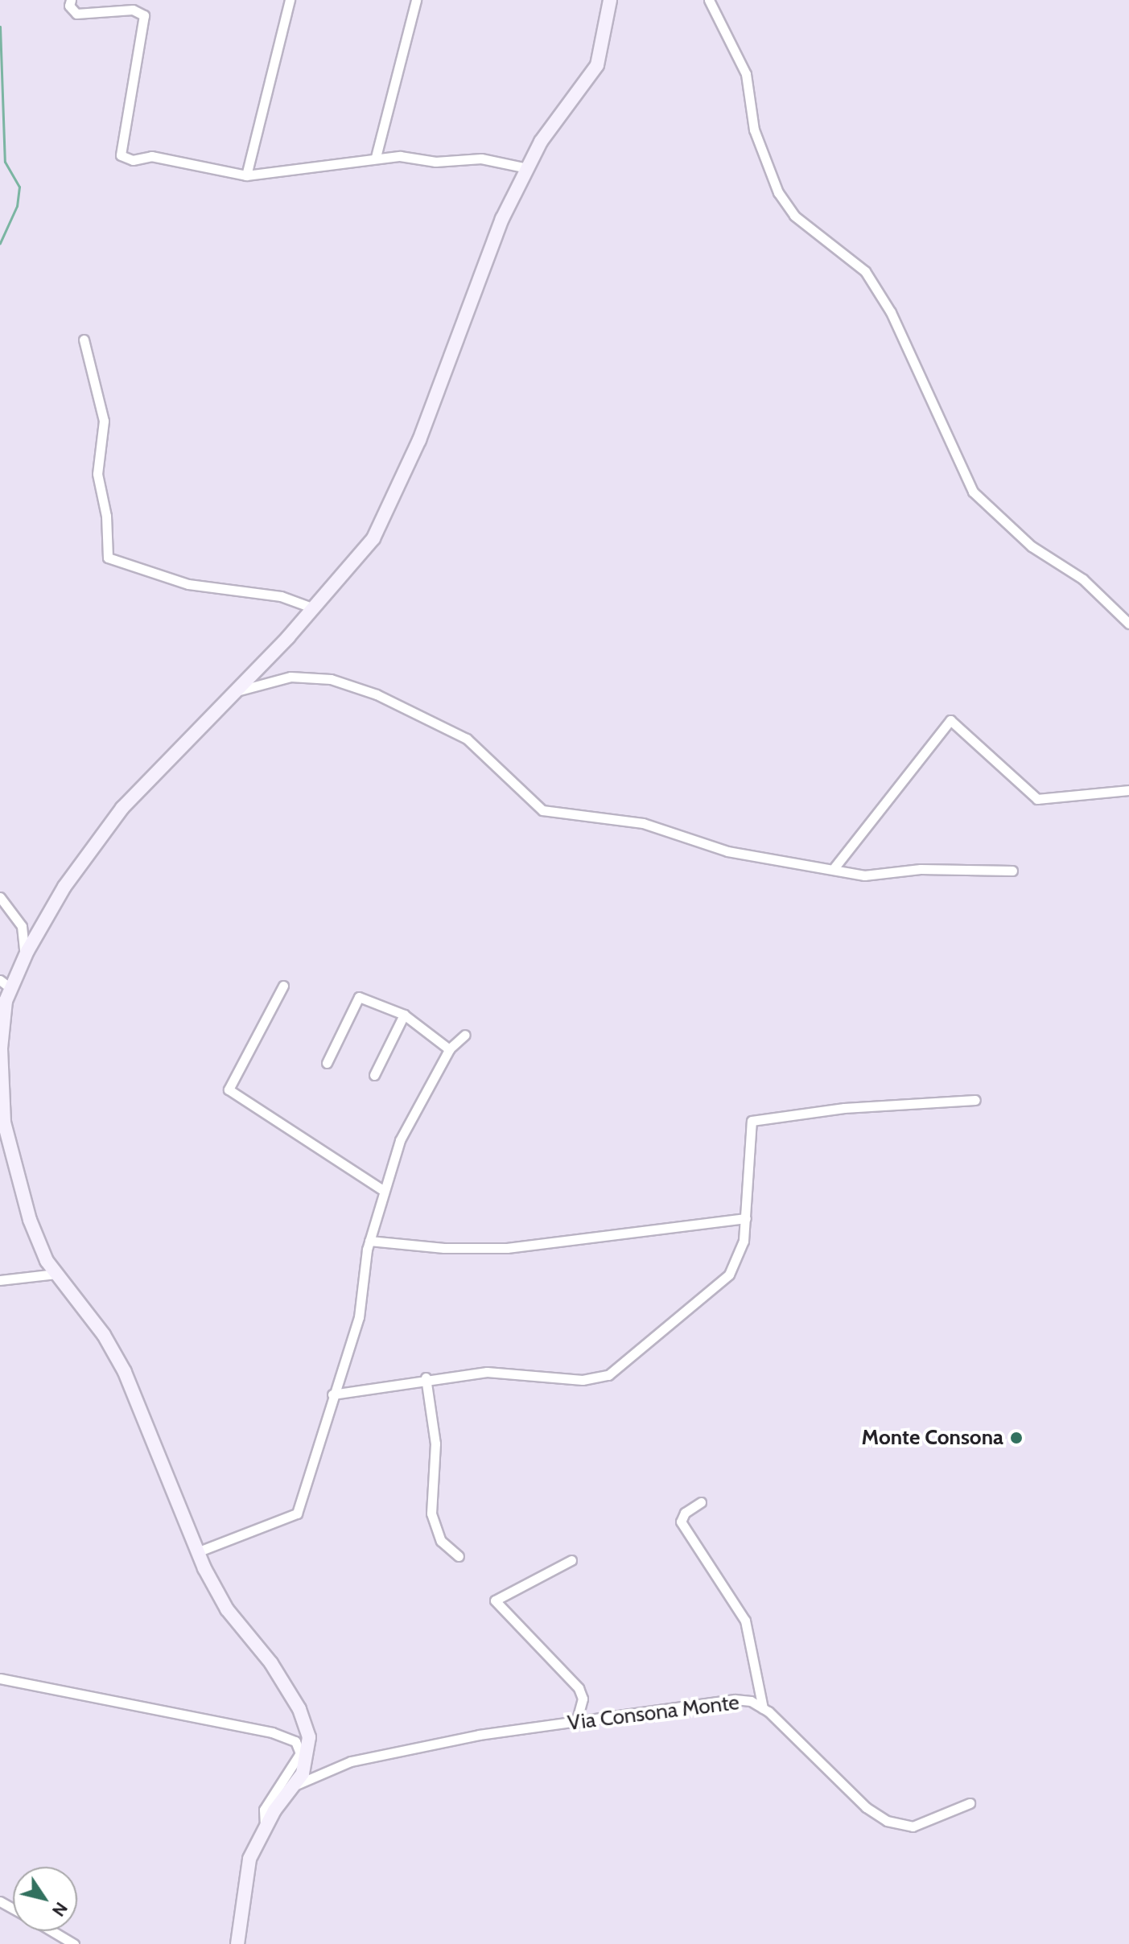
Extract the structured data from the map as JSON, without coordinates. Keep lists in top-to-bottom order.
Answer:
{
  "streets": {
    "street": ["Via Consona Monte"]
  },
  "places": ["Monte Consona"],
  "north": "bottom right"
}
